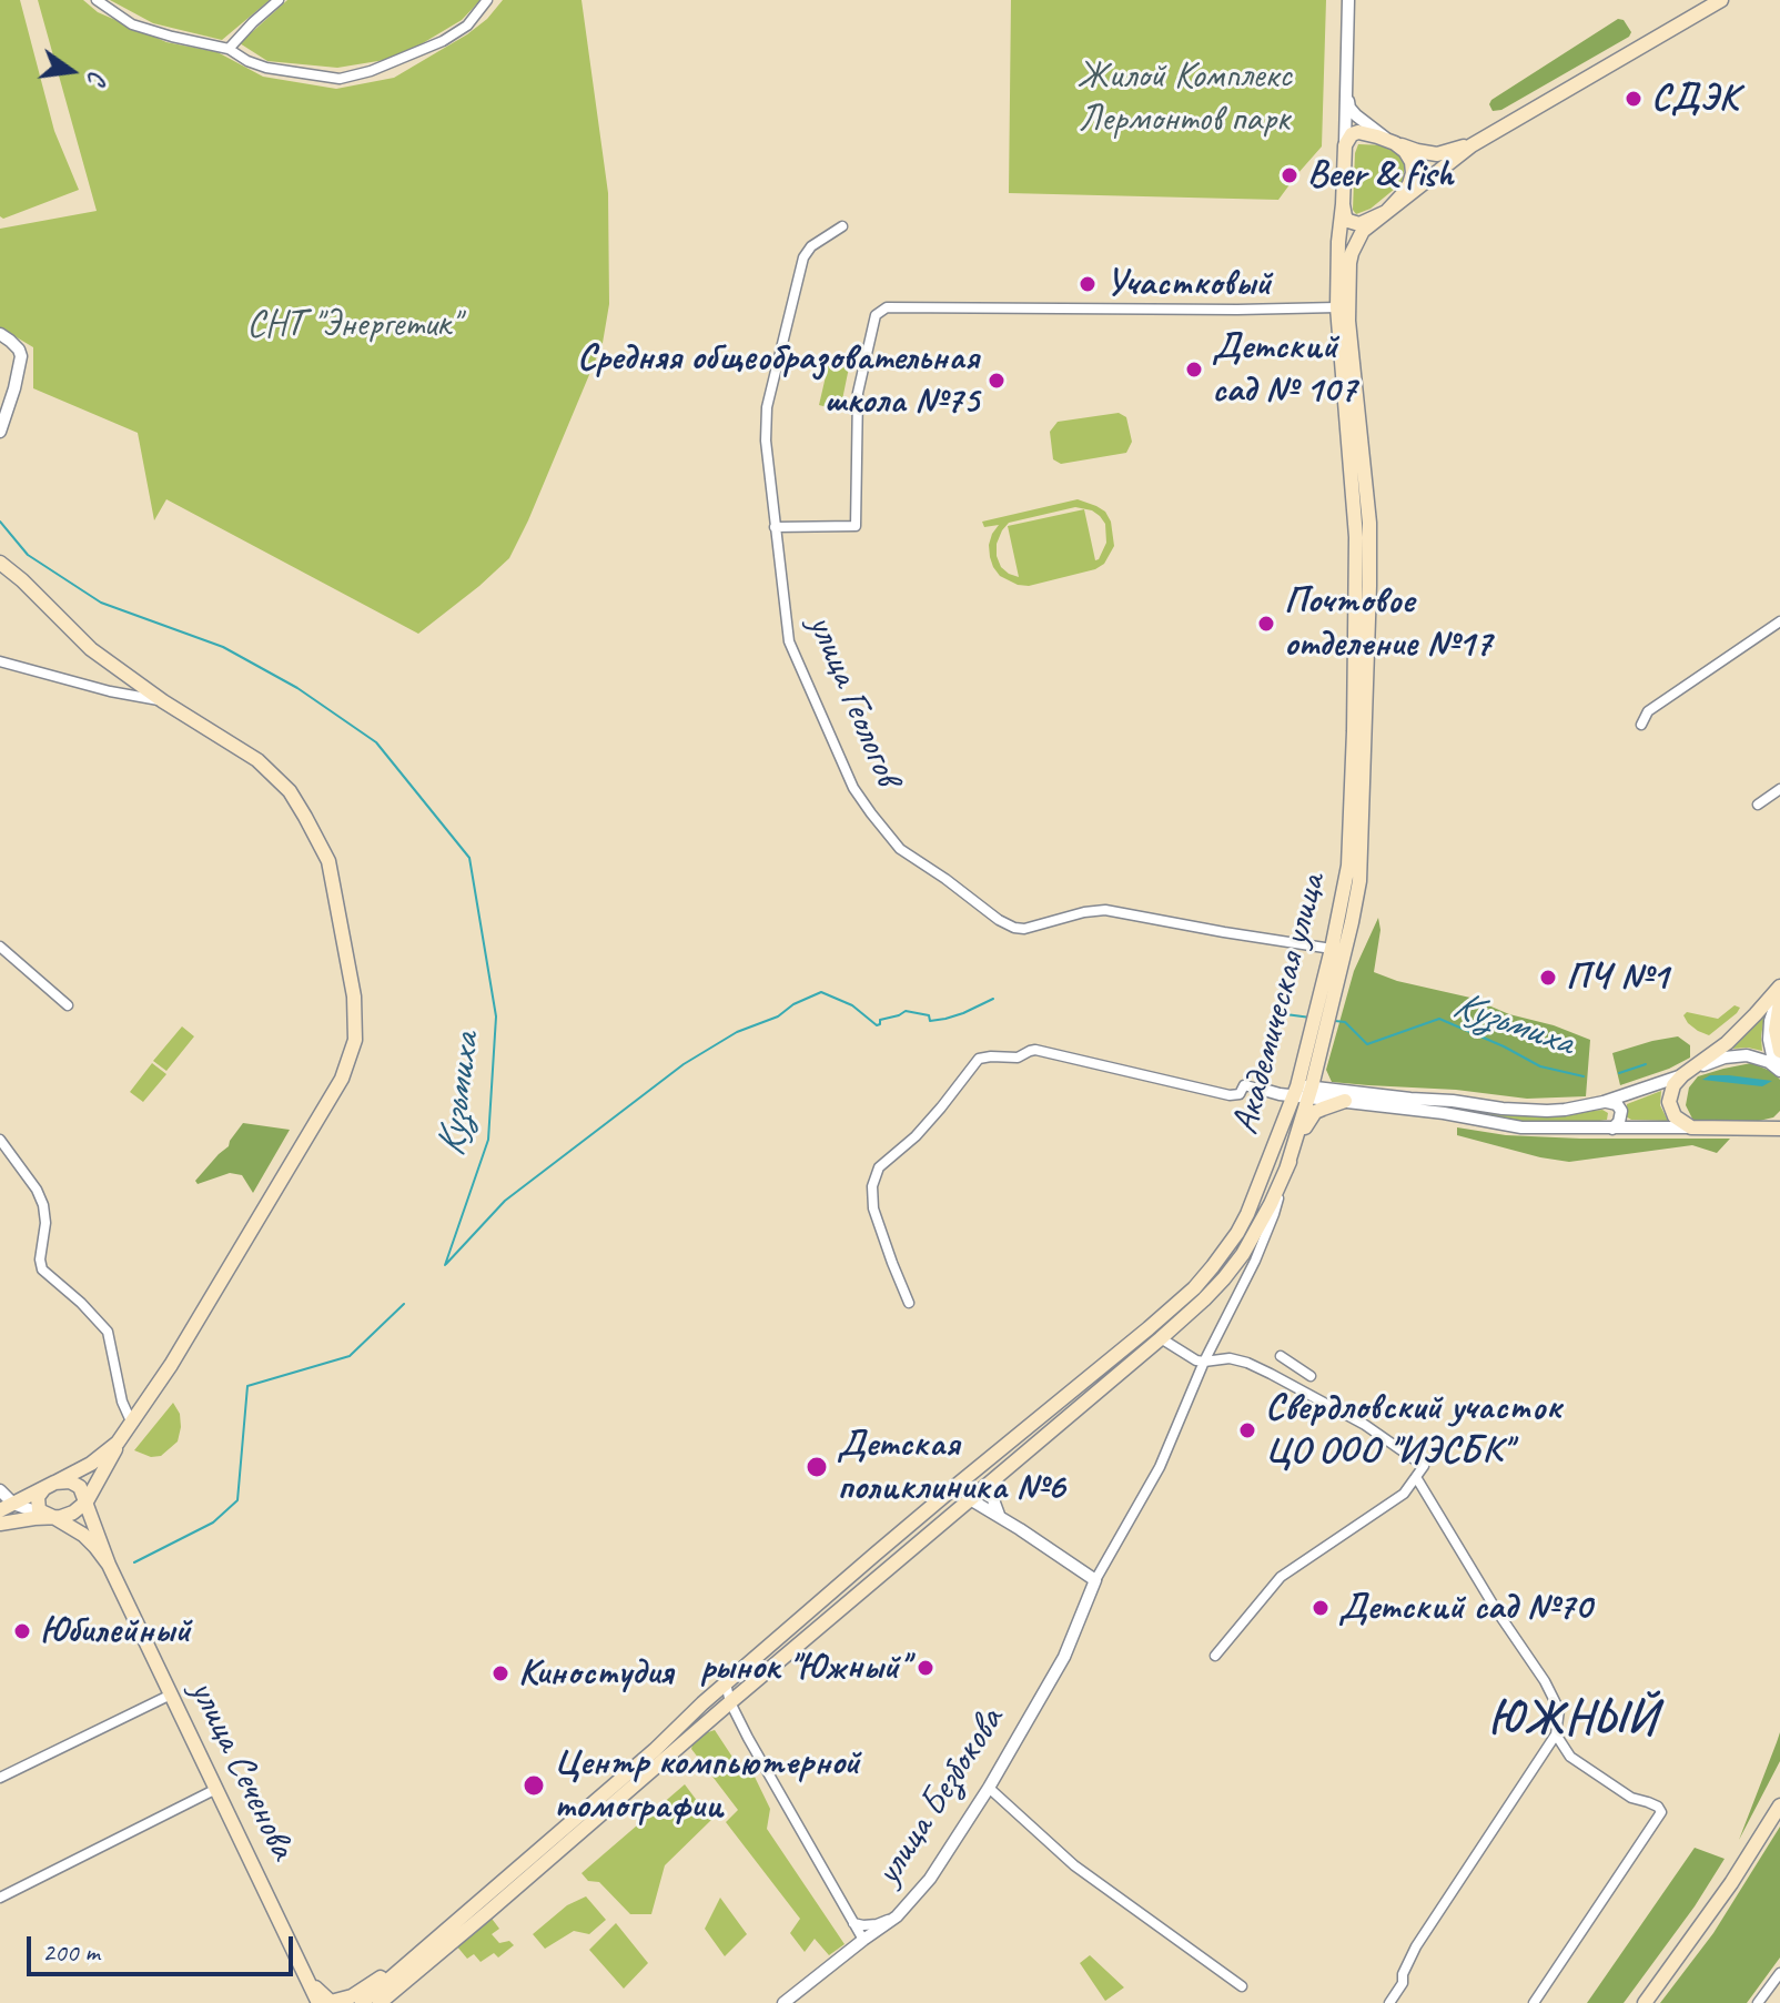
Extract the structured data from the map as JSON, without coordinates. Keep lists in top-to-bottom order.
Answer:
{
  "streets": {
    "main road": ["Академическая улица", "улица Сеченова"],
    "street": ["улица Геологов", "улица Безбокова"]
  },
  "crossings": [
    ["улица Геологов", "Академическая улица"]
  ],
  "districts": ["ЮЖНЫЙ"],
  "water": ["Кузьмиха"],
  "parks": ["Жилой Комплекс Лермонтов парк", "СНТ \"Энергетик\""],
  "places": [
    "СДЭК",
    "Beer & fish",
    "Участковый",
    "Детский сад № 107",
    "Средняя общеобразовательная школа №75",
    "Почтовое отделение №17",
    "ПЧ №1",
    "Свердловский участок ЦО ООО \"ИЭСБК\"",
    "Детская поликлиника №6",
    "Детский сад №70",
    "Юбилейный",
    "рынок \"Южный\"",
    "Киностудия",
    "Центр компьютерной томографии"
  ],
  "scale_bar": "200 m",
  "north": "right"
}
